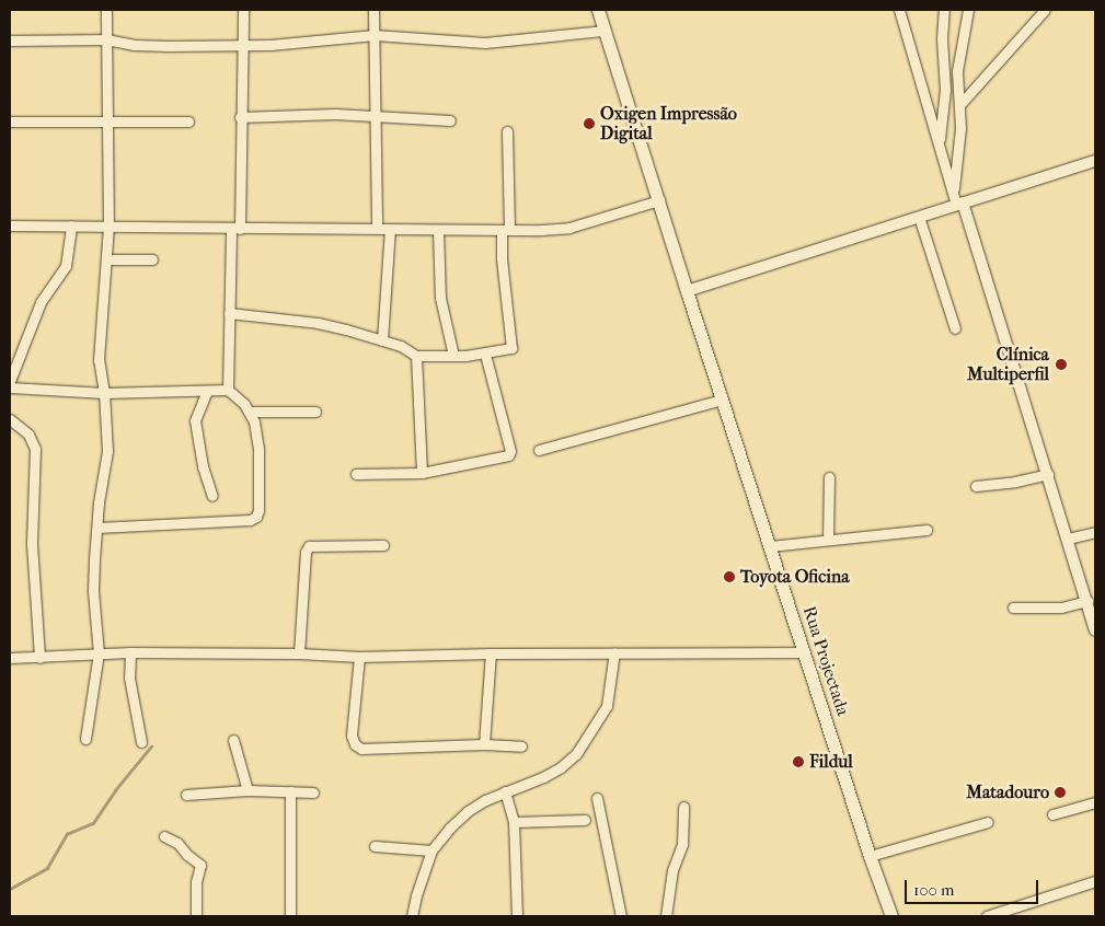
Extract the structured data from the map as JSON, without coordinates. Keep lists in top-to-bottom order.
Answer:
{
  "streets": {
    "main road": ["Rua Projectada"]
  },
  "places": [
    "Oxigen Impressão Digital",
    "Clínica Multiperfil",
    "Toyota Oficina",
    "Fildul",
    "Matadouro"
  ],
  "scale_bar": "100 m"
}
